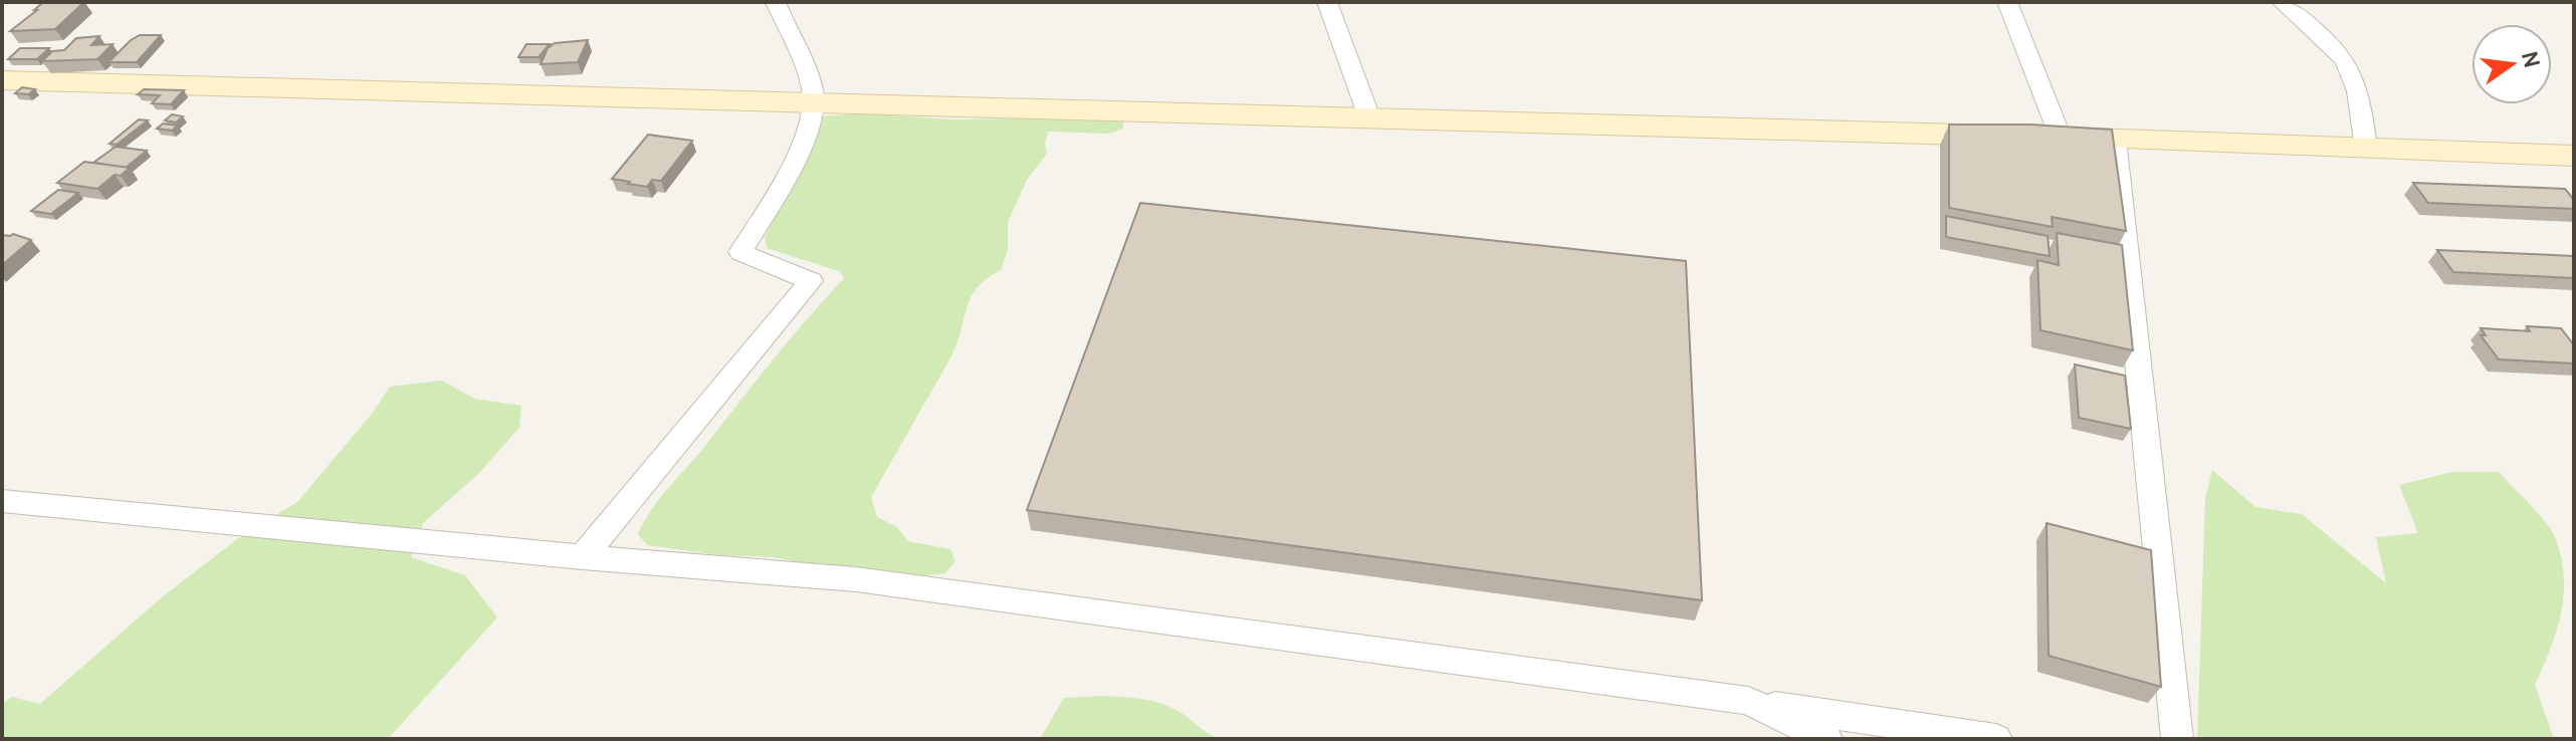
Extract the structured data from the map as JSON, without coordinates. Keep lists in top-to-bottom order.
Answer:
{
  "north": "right"
}
